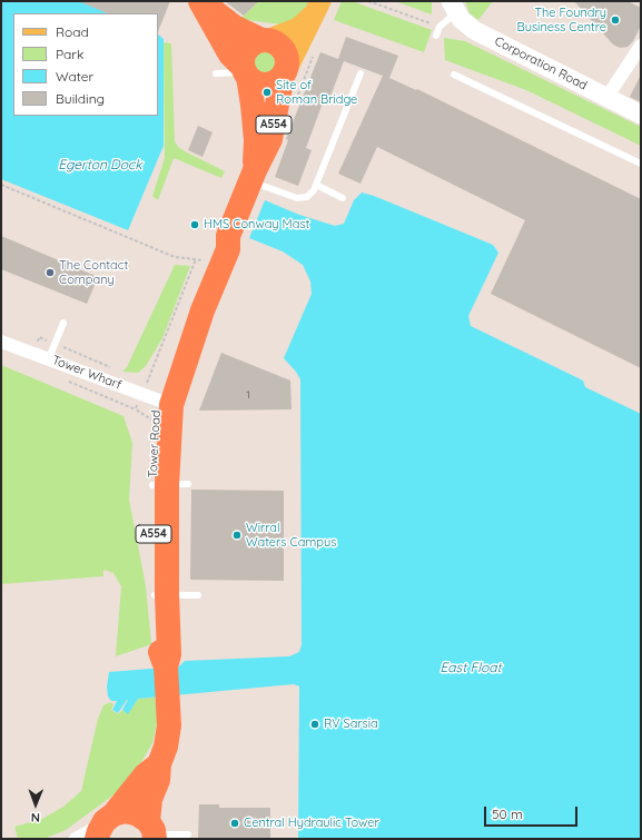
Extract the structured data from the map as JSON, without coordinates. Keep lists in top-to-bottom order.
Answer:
{
  "streets": {
    "highway": ["A554", "Tower Road"],
    "main road": ["Corporation Road"],
    "street": ["Tower Wharf"]
  },
  "crossings": [
    ["A554", "Tower Road"],
    ["Tower Wharf", "Tower Road"]
  ],
  "water": ["Egerton Dock", "East Float"],
  "places": [
    "The Foundry Business Centre",
    "Site of Roman Bridge",
    "HMS Conway Mast",
    "The Contact Company",
    "Wirral Waters Campus",
    "RV Sarsia",
    "Central Hydraulic Tower"
  ],
  "house_numbers": ["1"],
  "legend": [
    "Road",
    "Park",
    "Water",
    "Building"
  ],
  "scale_bar": "50 m",
  "north": "bottom"
}
